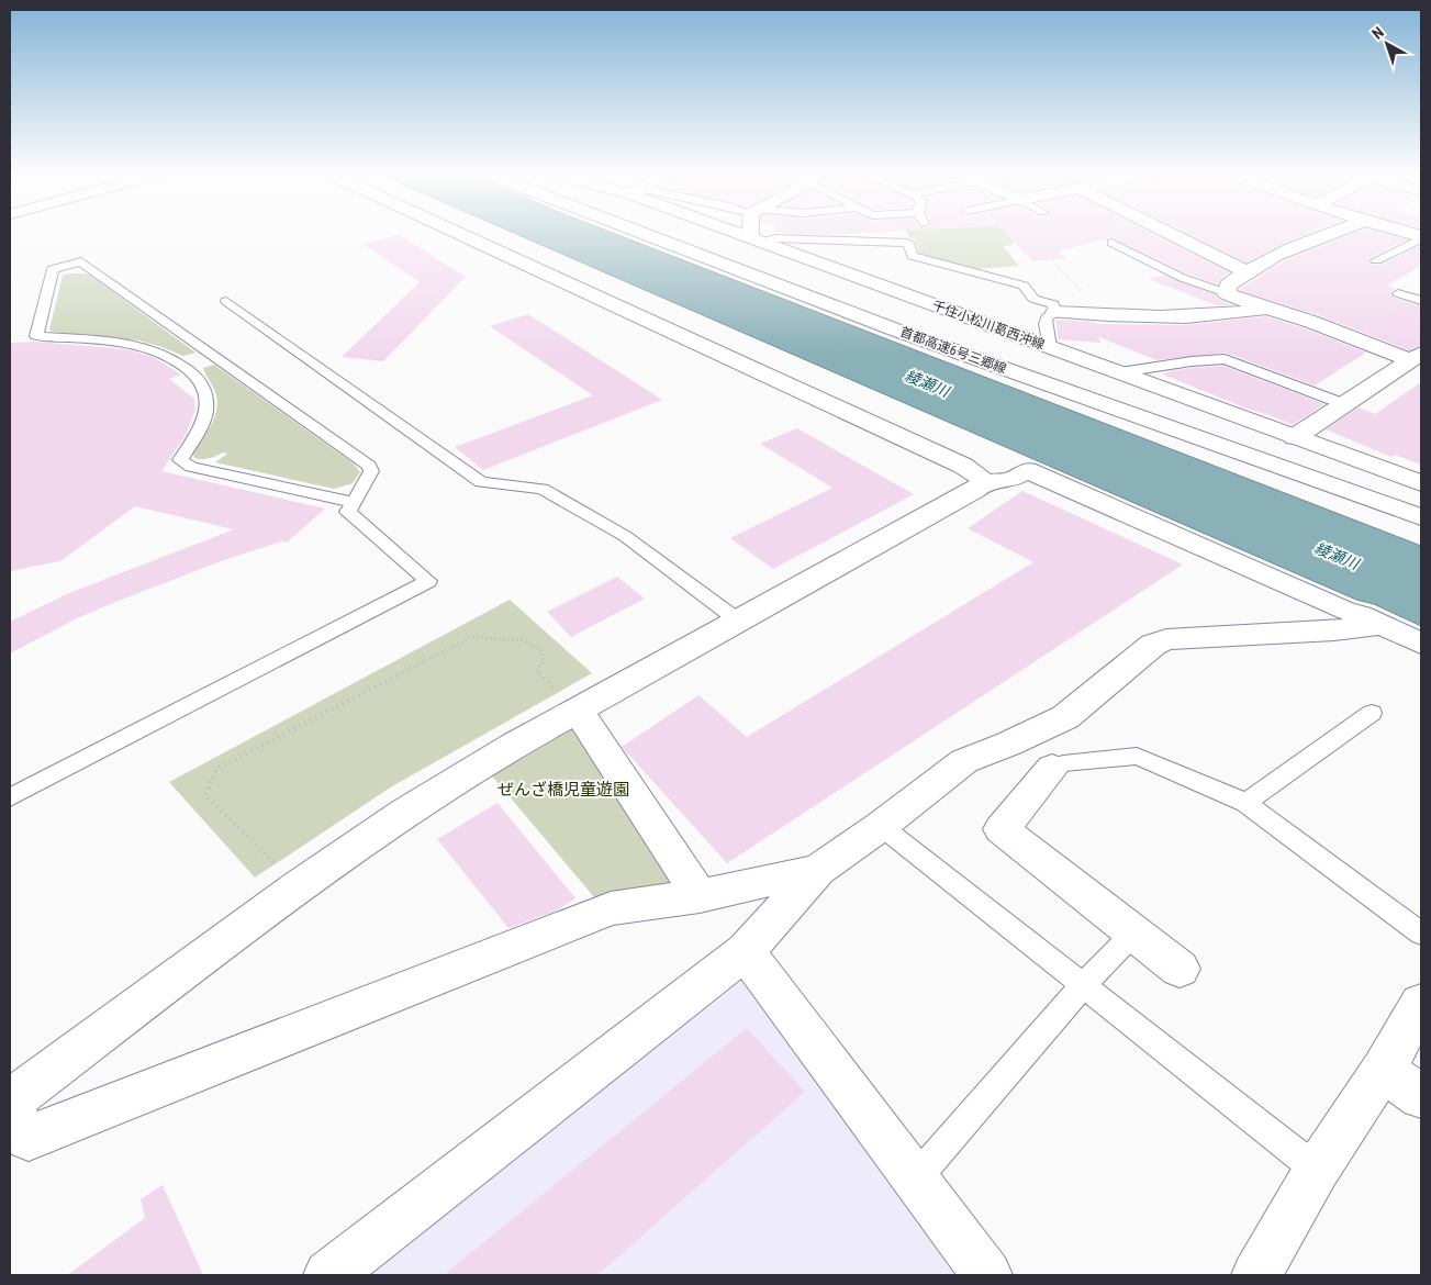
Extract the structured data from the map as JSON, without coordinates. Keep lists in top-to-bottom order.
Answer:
{
  "streets": {
    "main road": ["千住小松川葛西沖線", "首都高速6号三郷線"]
  },
  "water": ["綾瀬川"],
  "parks": ["ぜんざ橋児童遊園"],
  "north": "top left"
}
